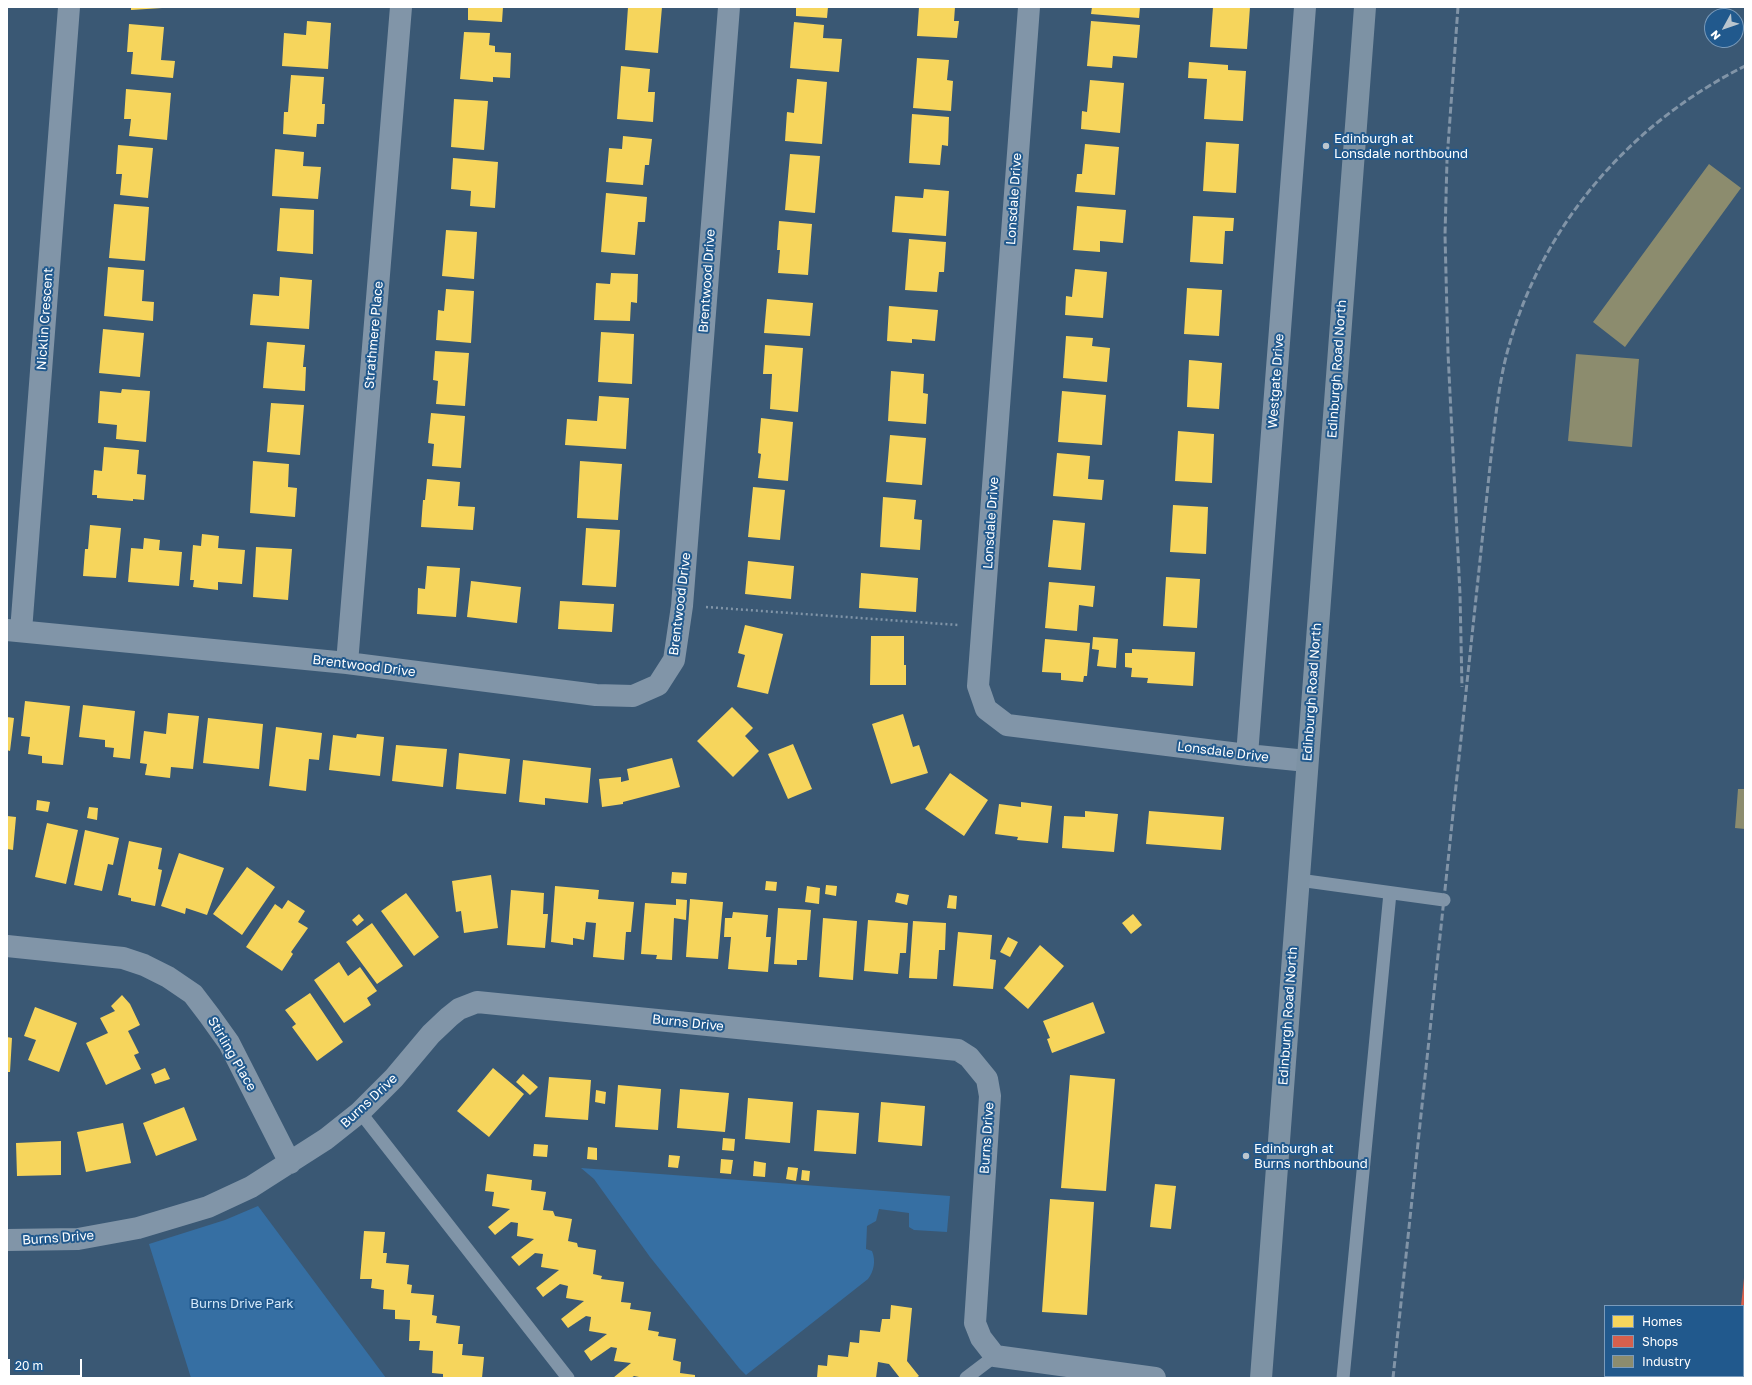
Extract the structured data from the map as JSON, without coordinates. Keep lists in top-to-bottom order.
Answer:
{
  "streets": {
    "main road": ["Edinburgh Road North"],
    "street": [
      "Lonsdale Drive",
      "Brentwood Drive",
      "Nicklin Crescent",
      "Strathmere Place",
      "Westgate Drive",
      "Burns Drive",
      "Stirling Place"
    ]
  },
  "crossings": [
    ["Lonsdale Drive", "Edinburgh Road North"],
    ["Lonsdale Drive", "Westgate Drive"],
    ["Brentwood Drive", "Nicklin Crescent"],
    ["Brentwood Drive", "Strathmere Place"],
    ["Burns Drive", "Stirling Place"]
  ],
  "parks": ["Burns Drive Park"],
  "places": ["Edinburgh at Lonsdale northbound", "Edinburgh at Burns northbound"],
  "legend": ["Homes", "Shops", "Industry"],
  "scale_bar": "20 m",
  "north": "bottom left"
}
